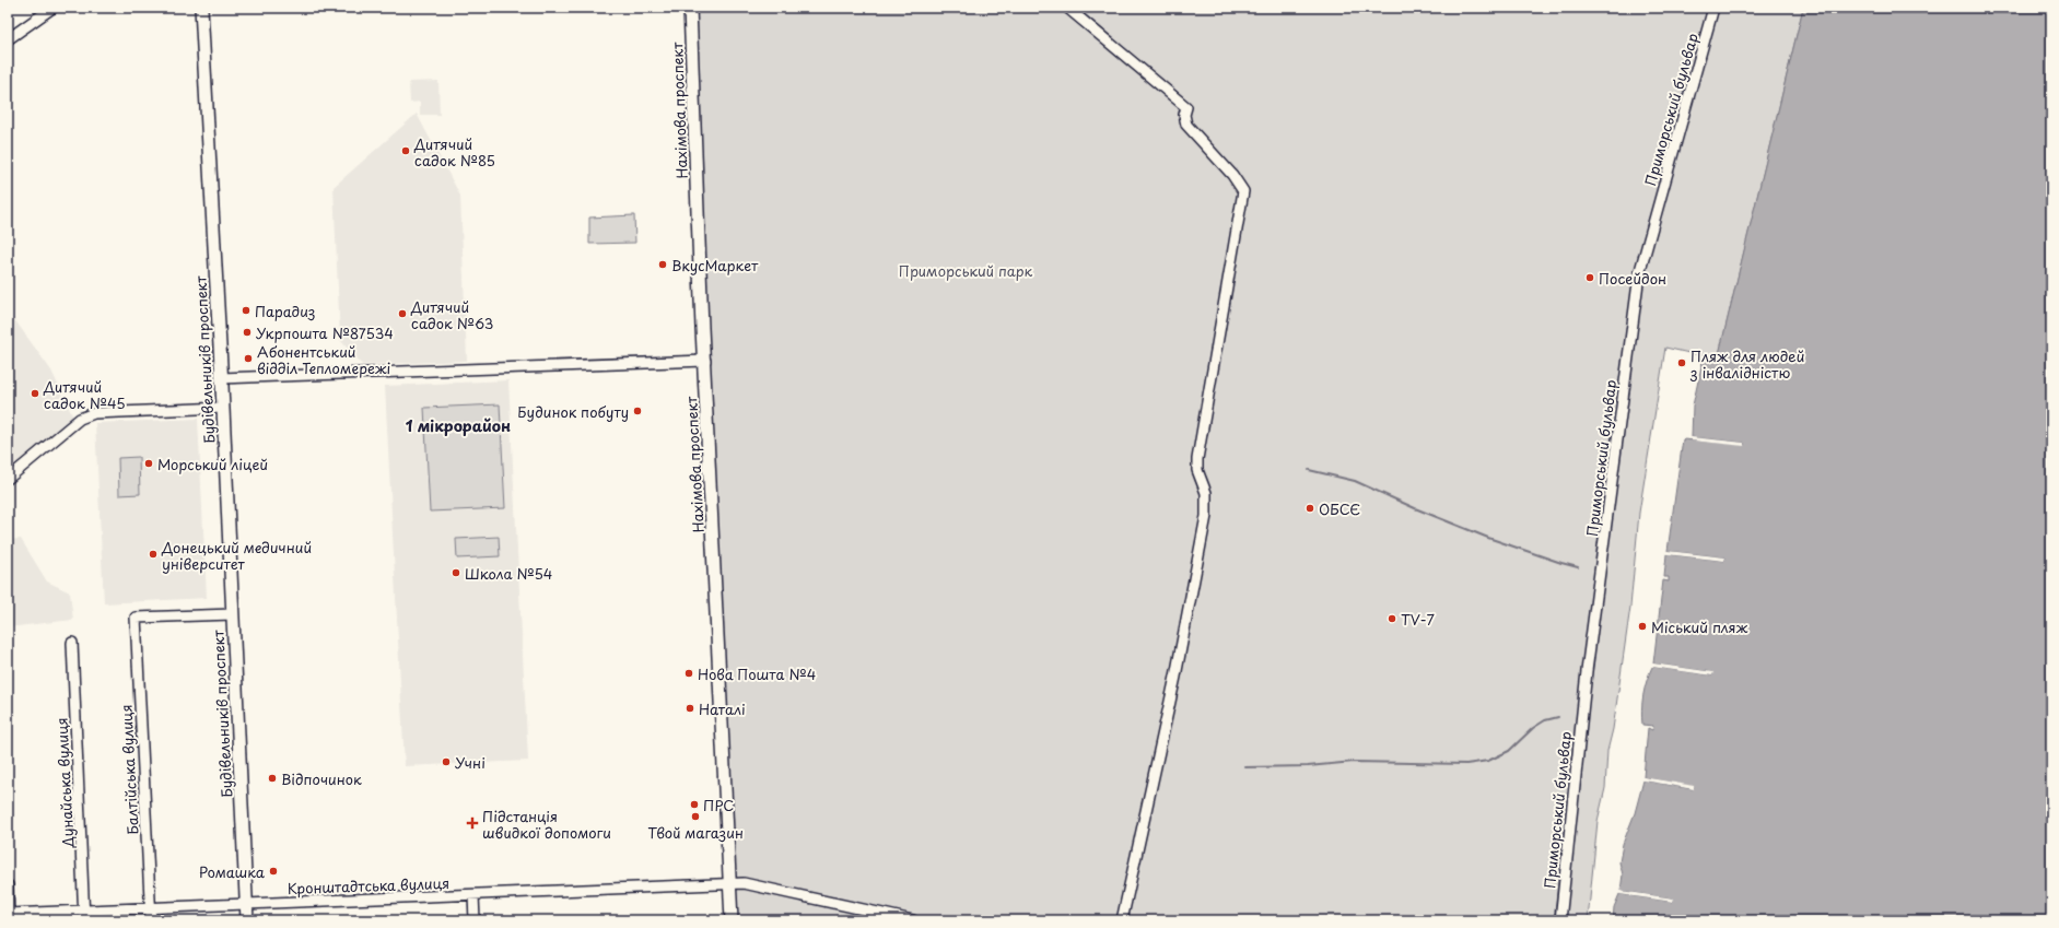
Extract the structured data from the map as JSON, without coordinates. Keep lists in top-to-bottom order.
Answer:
{
  "streets": {
    "main road": ["Нахімова проспект", "Будівельників проспект"],
    "street": [
      "Приморський бульвар",
      "Балтійська вулиця",
      "Дунайська вулиця",
      "Кронштадтська вулиця"
    ]
  },
  "crossings": [
    ["Нахімова проспект", "Кронштадтська вулиця"],
    ["Будівельників проспект", "Балтійська вулиця"],
    ["Будівельників проспект", "Кронштадтська вулиця"],
    ["Балтійська вулиця", "Кронштадтська вулиця"],
    ["Дунайська вулиця", "Кронштадтська вулиця"]
  ],
  "districts": ["1 мікрорайон"],
  "parks": ["Приморський парк"],
  "places": {
    "other": [
      "Дитячий садок №85",
      "ВкусМаркет",
      "Посейдон",
      "Парадиз",
      "Дитячий садок №63",
      "Укрпошта №87534",
      "Абонентський відділ Тепломережі",
      "Пляж для людей з інвалідністю",
      "Дитячий садок №45",
      "Будинок побуту",
      "Морський ліцей",
      "ОБСЄ",
      "Донецький медичний університет",
      "Школа №54",
      "TV-7",
      "Міський пляж",
      "Нова Пошта №4",
      "Наталі",
      "Учні",
      "Відпочинок",
      "ПРС",
      "Твой магазин",
      "Ромашка"
    ],
    "health": ["Підстанція швидкої допомоги"]
  }
}
